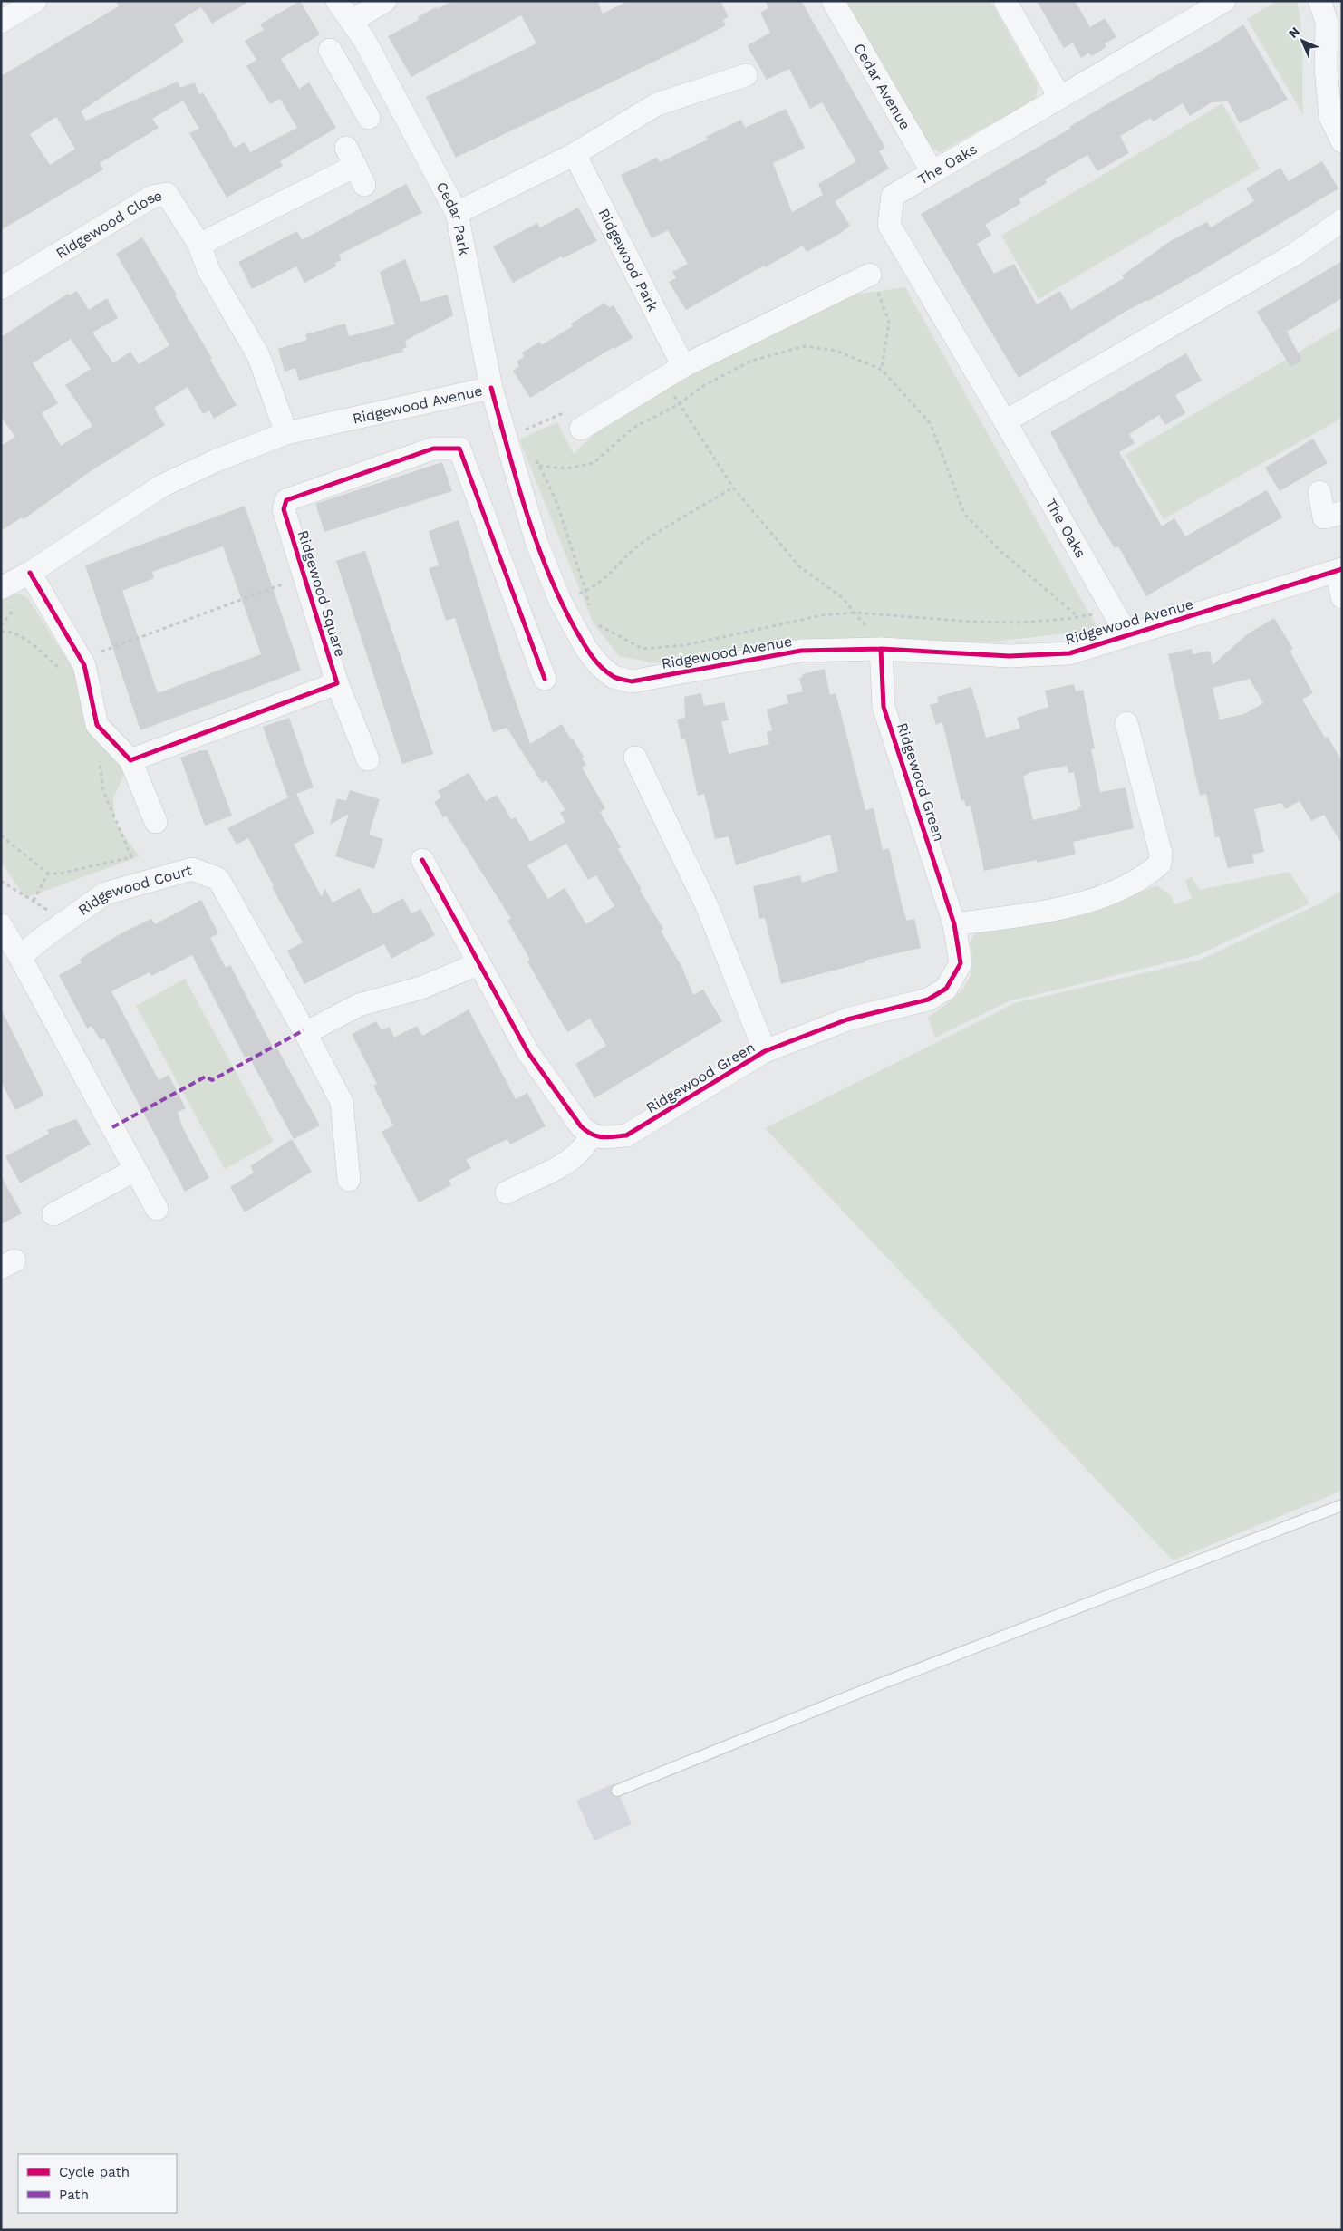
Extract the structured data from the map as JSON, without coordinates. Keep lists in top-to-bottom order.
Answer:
{
  "streets": {
    "street": [
      "Cedar Avenue",
      "The Oaks",
      "Cedar Park",
      "Ridgewood Close",
      "Ridgewood Park",
      "Ridgewood Avenue",
      "Ridgewood Square",
      "Ridgewood Green",
      "Ridgewood Court"
    ]
  },
  "crossings": [
    ["Cedar Avenue", "The Oaks"],
    ["The Oaks", "Ridgewood Avenue"],
    ["Cedar Park", "Ridgewood Avenue"],
    ["Ridgewood Close", "Ridgewood Avenue"],
    ["Ridgewood Avenue", "Ridgewood Green"]
  ],
  "legend": ["Cycle path", "Path"],
  "north": "top left"
}
